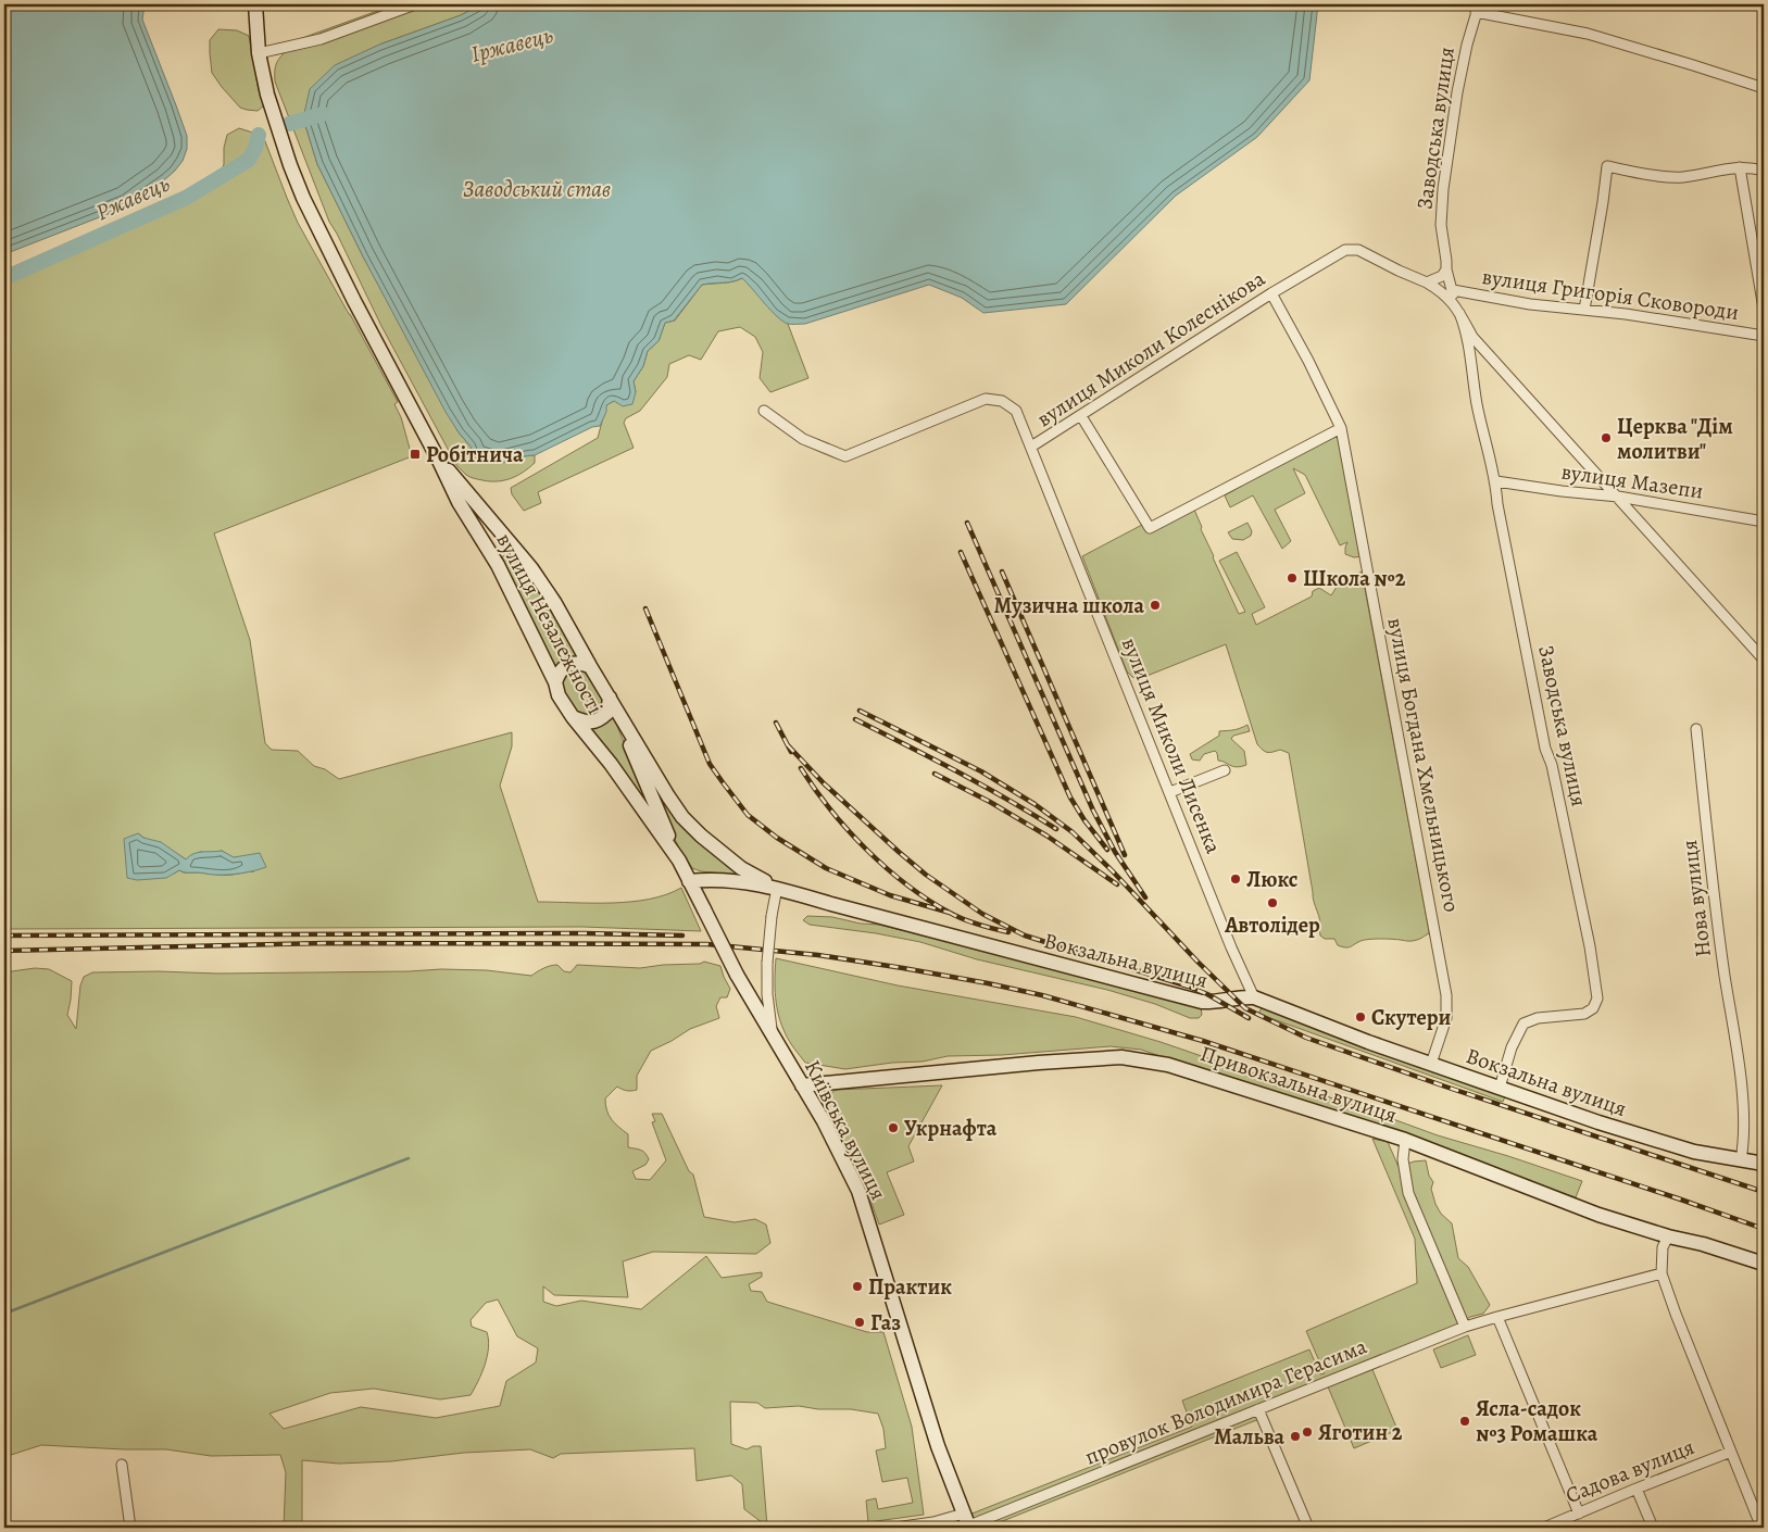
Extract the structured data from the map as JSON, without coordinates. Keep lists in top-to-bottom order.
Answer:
{
  "streets": {
    "street": [
      "Заводська вулиця",
      "вулиця Григорія Сковороди",
      "вулиця Миколи Колеснікова",
      "вулиця Мазепи",
      "вулиця Незалежності",
      "вулиця Миколи Лисенка",
      "вулиця Богдана Хмельницького",
      "Нова вулиця",
      "Вокзальна вулиця",
      "Привокзальна вулиця",
      "Київська вулиця",
      "провулок Володимира Герасима",
      "Садова вулиця"
    ]
  },
  "crossings": [
    ["Заводська вулиця", "вулиця Григорія Сковороди"],
    ["Заводська вулиця", "вулиця Миколи Колеснікова"],
    ["Заводська вулиця", "вулиця Мазепи"],
    ["Заводська вулиця", "Вокзальна вулиця"],
    ["вулиця Миколи Колеснікова", "вулиця Миколи Лисенка"],
    ["вулиця Миколи Колеснікова", "вулиця Богдана Хмельницького"],
    ["вулиця Незалежності", "Вокзальна вулиця"],
    ["вулиця Незалежності", "Київська вулиця"],
    ["вулиця Миколи Лисенка", "Вокзальна вулиця"],
    ["вулиця Богдана Хмельницького", "Вокзальна вулиця"],
    ["Нова вулиця", "Вокзальна вулиця"],
    ["Привокзальна вулиця", "Київська вулиця"],
    ["Київська вулиця", "провулок Володимира Герасима"]
  ],
  "water": ["Іржавець", "Заводський став", "Ржавець"],
  "places": {
    "other": [
      "Церква \"Дім молитви\"",
      "Школа №2",
      "Музична школа",
      "Люкс",
      "Автолідер",
      "Скутери",
      "Укрнафта",
      "Практик",
      "Газ",
      "Ясла-садок №3 Ромашка",
      "Яготин 2",
      "Мальва"
    ],
    "transit": ["Робітнича"]
  }
}
